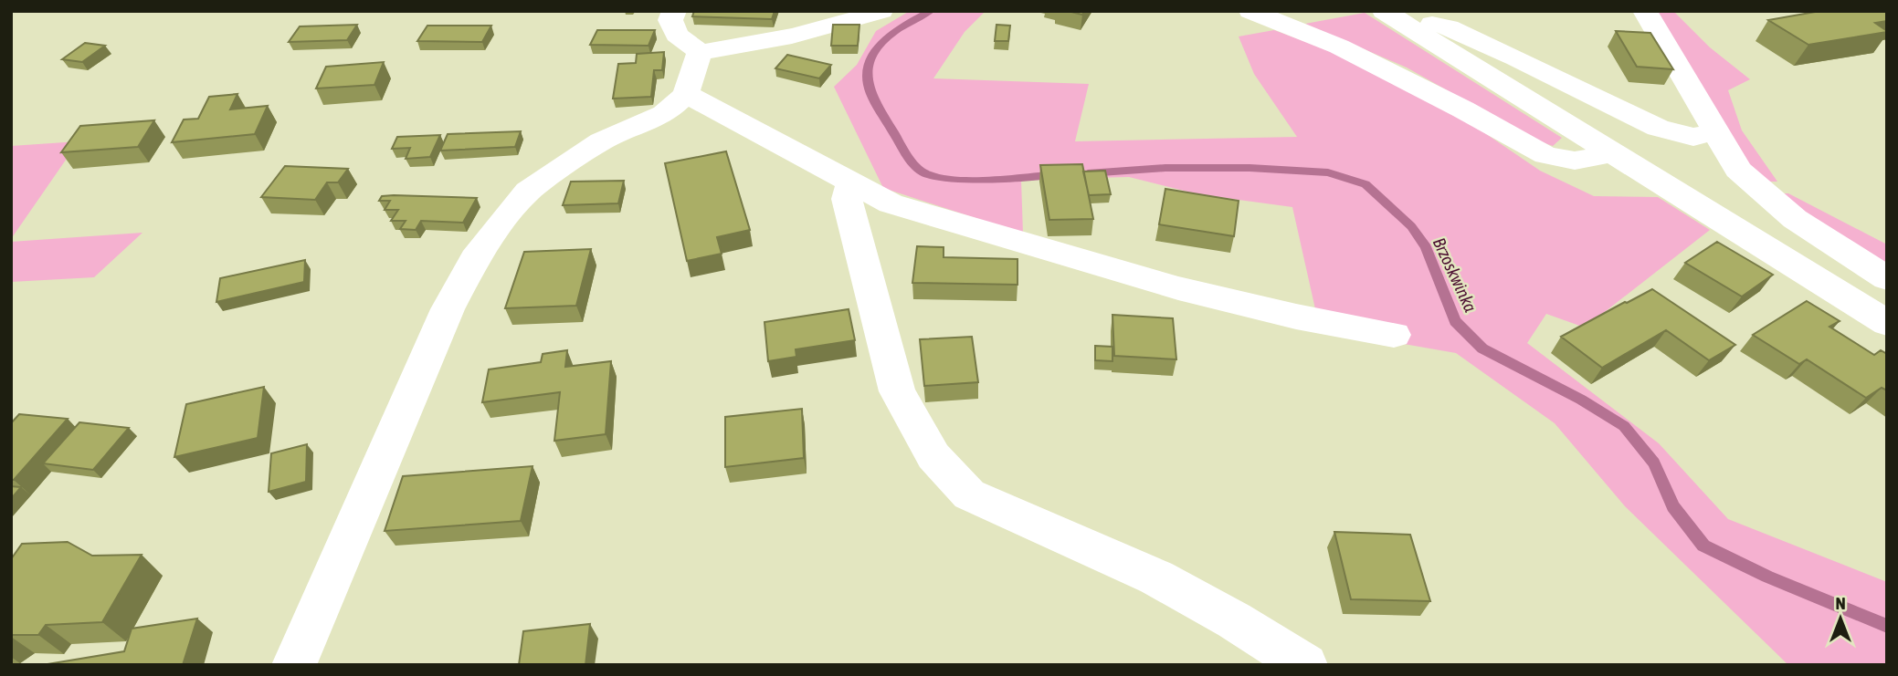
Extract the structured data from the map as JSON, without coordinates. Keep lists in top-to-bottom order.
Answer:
{
  "water": ["Brzoskwinka"],
  "north": "top"
}
